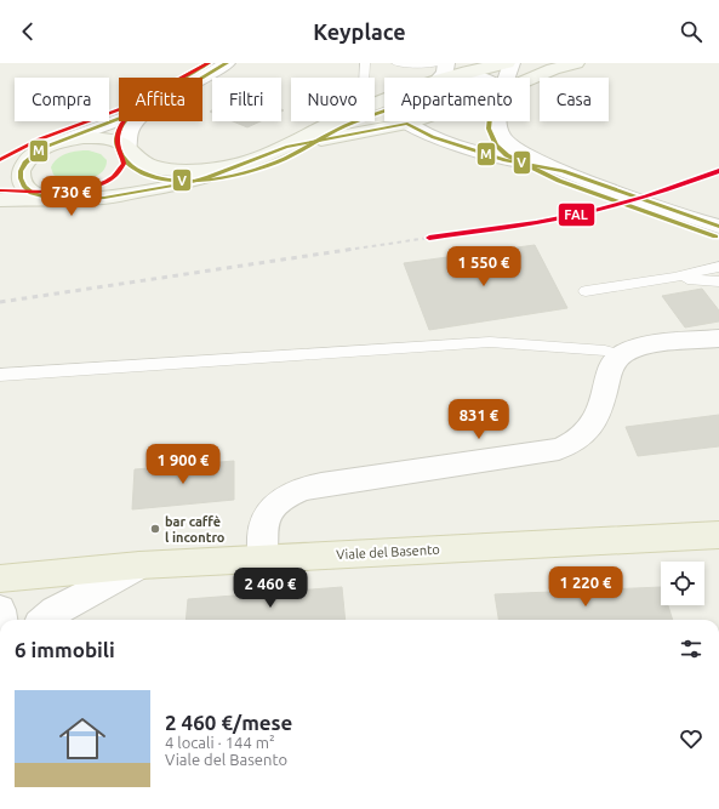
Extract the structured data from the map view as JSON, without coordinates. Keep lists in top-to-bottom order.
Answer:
{
  "streets": {
    "main road": ["Viale del Basento"]
  },
  "places": ["bar caffè l incontro"],
  "lines": [
    "transit line M",
    "transit line V",
    "transit line 4",
    "transit line FAL"
  ],
  "page": {
    "header": "Keyplace",
    "chip": [
      "Compra",
      "Affitta",
      "Filtri",
      "Nuovo",
      "Appartamento",
      "Casa"
    ],
    "price": [
      "730 €",
      "1 550 €",
      "831 €",
      "1 900 €",
      "1 220 €",
      "2 460 €"
    ],
    "heading": "6 immobili",
    "list": [
      {
        "name": "2 460 €/mese",
        "note": "4 locali · 144 m² · Viale del Basento"
      }
    ]
  }
}
